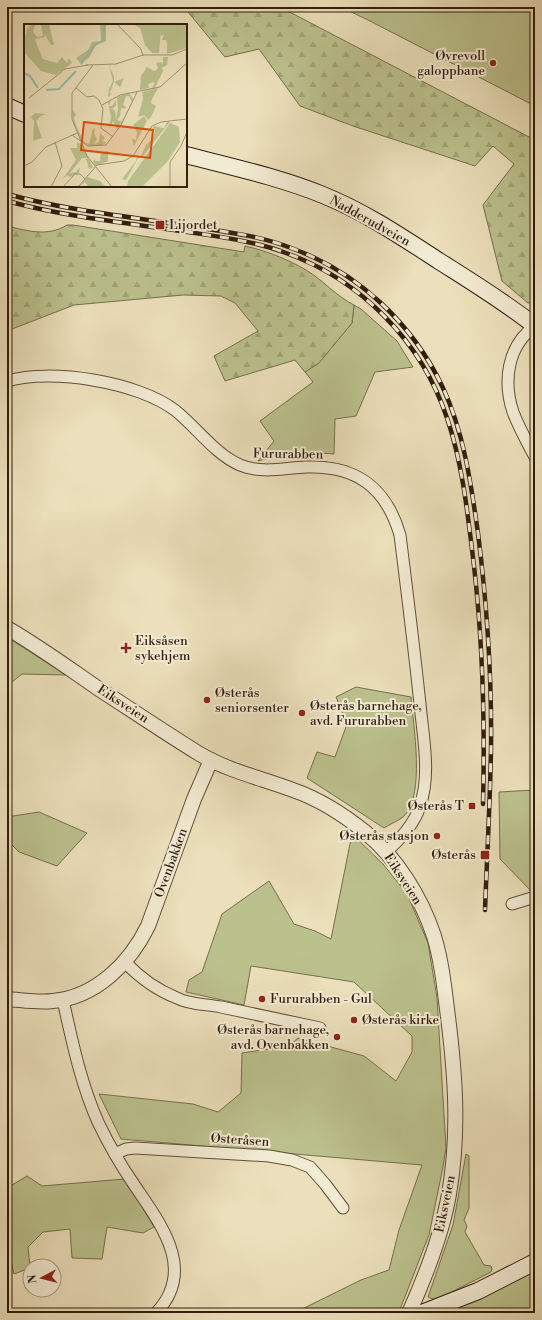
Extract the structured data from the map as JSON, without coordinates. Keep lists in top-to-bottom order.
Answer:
{
  "streets": {
    "main road": ["Nadderudveien"],
    "street": [
      "Fururabben",
      "Eiksveien",
      "Ovenbakken",
      "Østeråsen"
    ]
  },
  "crossings": [
    ["Fururabben", "Eiksveien"],
    ["Eiksveien", "Ovenbakken"]
  ],
  "places": {
    "other": [
      "Øvrevoll galoppbane",
      "Østerås seniorsenter",
      "Østerås barnehage, avd. Fururabben",
      "Østerås stasjon",
      "Fururabben - Gul",
      "Østerås kirke",
      "Østerås barnehage, avd. Ovenbakken"
    ],
    "transit": ["Lijordet", "Østerås T", "Østerås"],
    "health": ["Eiksåsen sykehjem"]
  },
  "north": "left"
}
